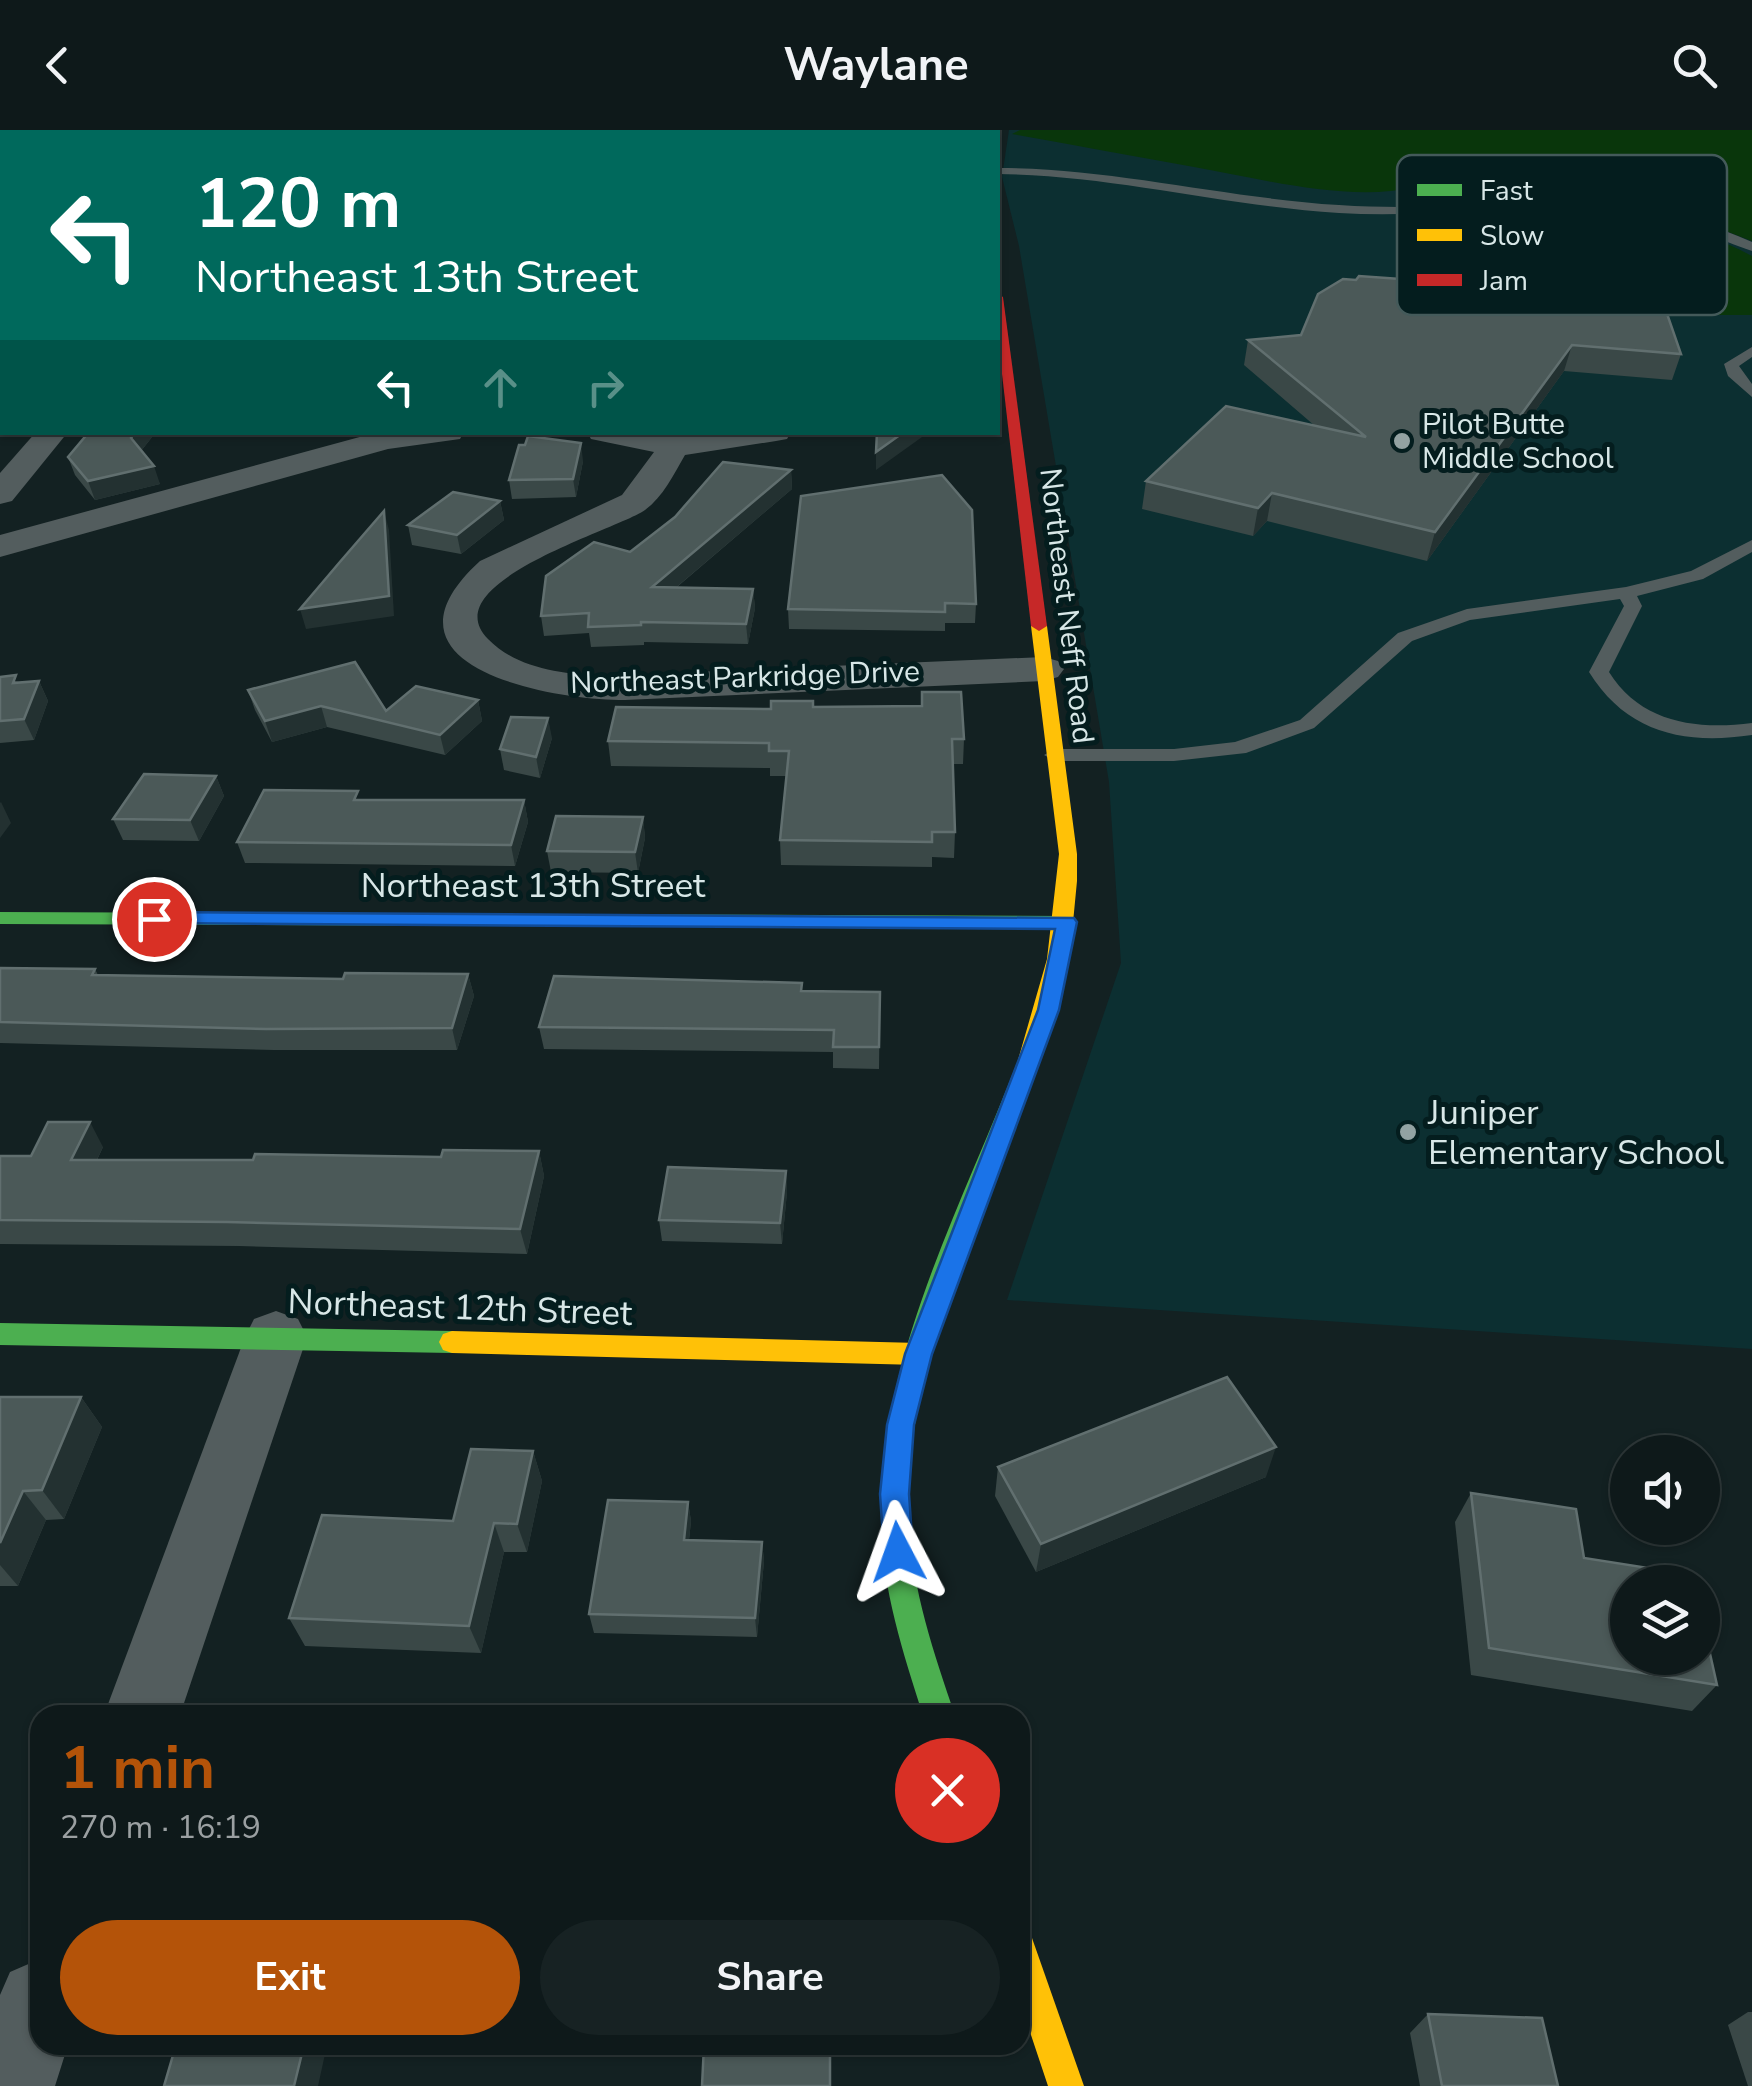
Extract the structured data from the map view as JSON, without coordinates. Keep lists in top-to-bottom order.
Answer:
{
  "streets": {
    "main road": ["Northeast Neff Road", "Northeast 13th Street", "Northeast 12th Street"],
    "street": ["Northeast Parkridge Drive"]
  },
  "crossings": [
    ["Northeast Neff Road", "Northeast Parkridge Drive"],
    ["Northeast Neff Road", "Northeast 13th Street"],
    ["Northeast Neff Road", "Northeast 12th Street"]
  ],
  "places": ["Pilot Butte Middle School", "Juniper Elementary School"],
  "legend": ["Fast", "Slow", "Jam"],
  "page": {
    "header": "Waylane",
    "turn": ["120 m", "Northeast 13th Street"],
    "heading": ["1 min", "270 m · 16:19"],
    "buttons": ["Exit", "Share"]
  }
}
